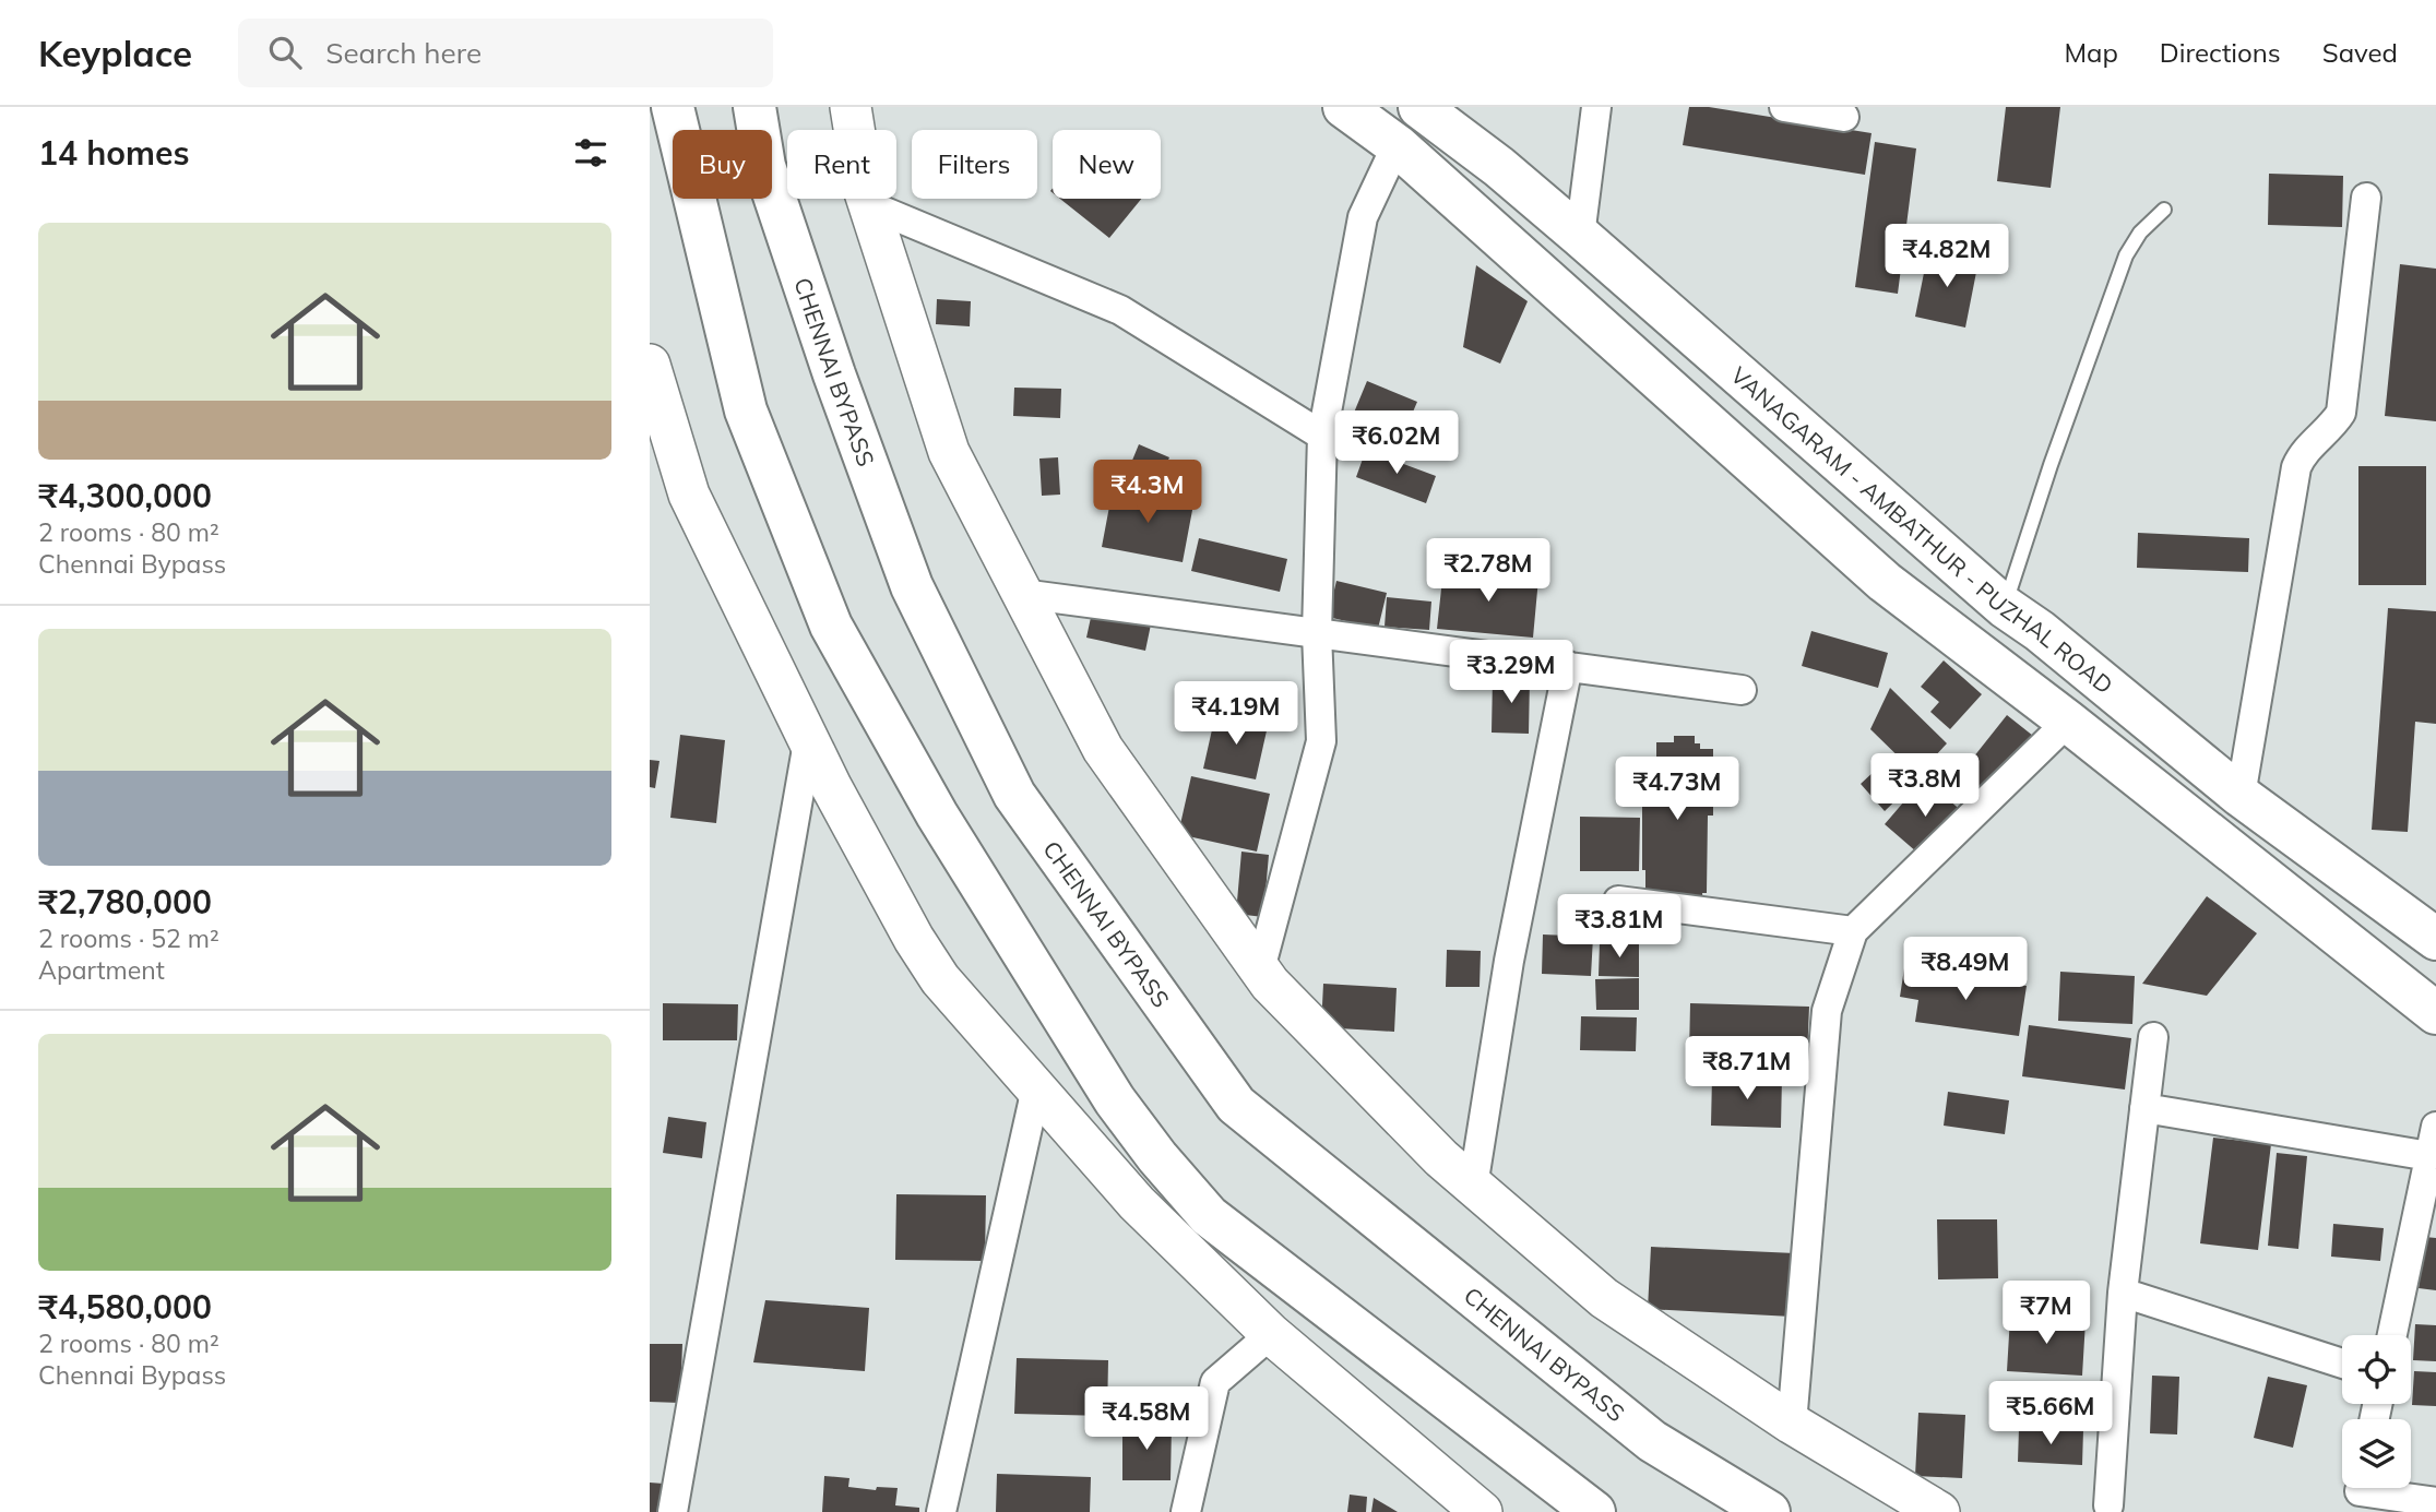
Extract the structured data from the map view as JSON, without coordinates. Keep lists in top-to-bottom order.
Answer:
{
  "streets": {
    "main road": ["CHENNAI BYPASS", "VANAGARAM - AMBATHUR - PUZHAL ROAD"]
  },
  "page": {
    "header": "Keyplace",
    "search": "Search here",
    "nav": ["Map", "Directions", "Saved"],
    "heading": "14 homes",
    "chip": [
      "Buy",
      "Rent",
      "Filters",
      "New"
    ],
    "list": [
      {
        "name": "₹4,300,000",
        "note": "2 rooms · 80 m² · Chennai Bypass"
      },
      {
        "name": "₹2,780,000",
        "note": "2 rooms · 52 m² · Apartment"
      },
      {
        "name": "₹4,580,000",
        "note": "2 rooms · 80 m² · Chennai Bypass"
      }
    ],
    "price": [
      "₹4.82M",
      "₹6.02M",
      "₹4.3M",
      "₹2.78M",
      "₹3.29M",
      "₹4.19M",
      "₹3.8M",
      "₹4.73M",
      "₹3.81M",
      "₹8.49M",
      "₹8.71M",
      "₹7M",
      "₹5.66M",
      "₹4.58M"
    ]
  }
}
